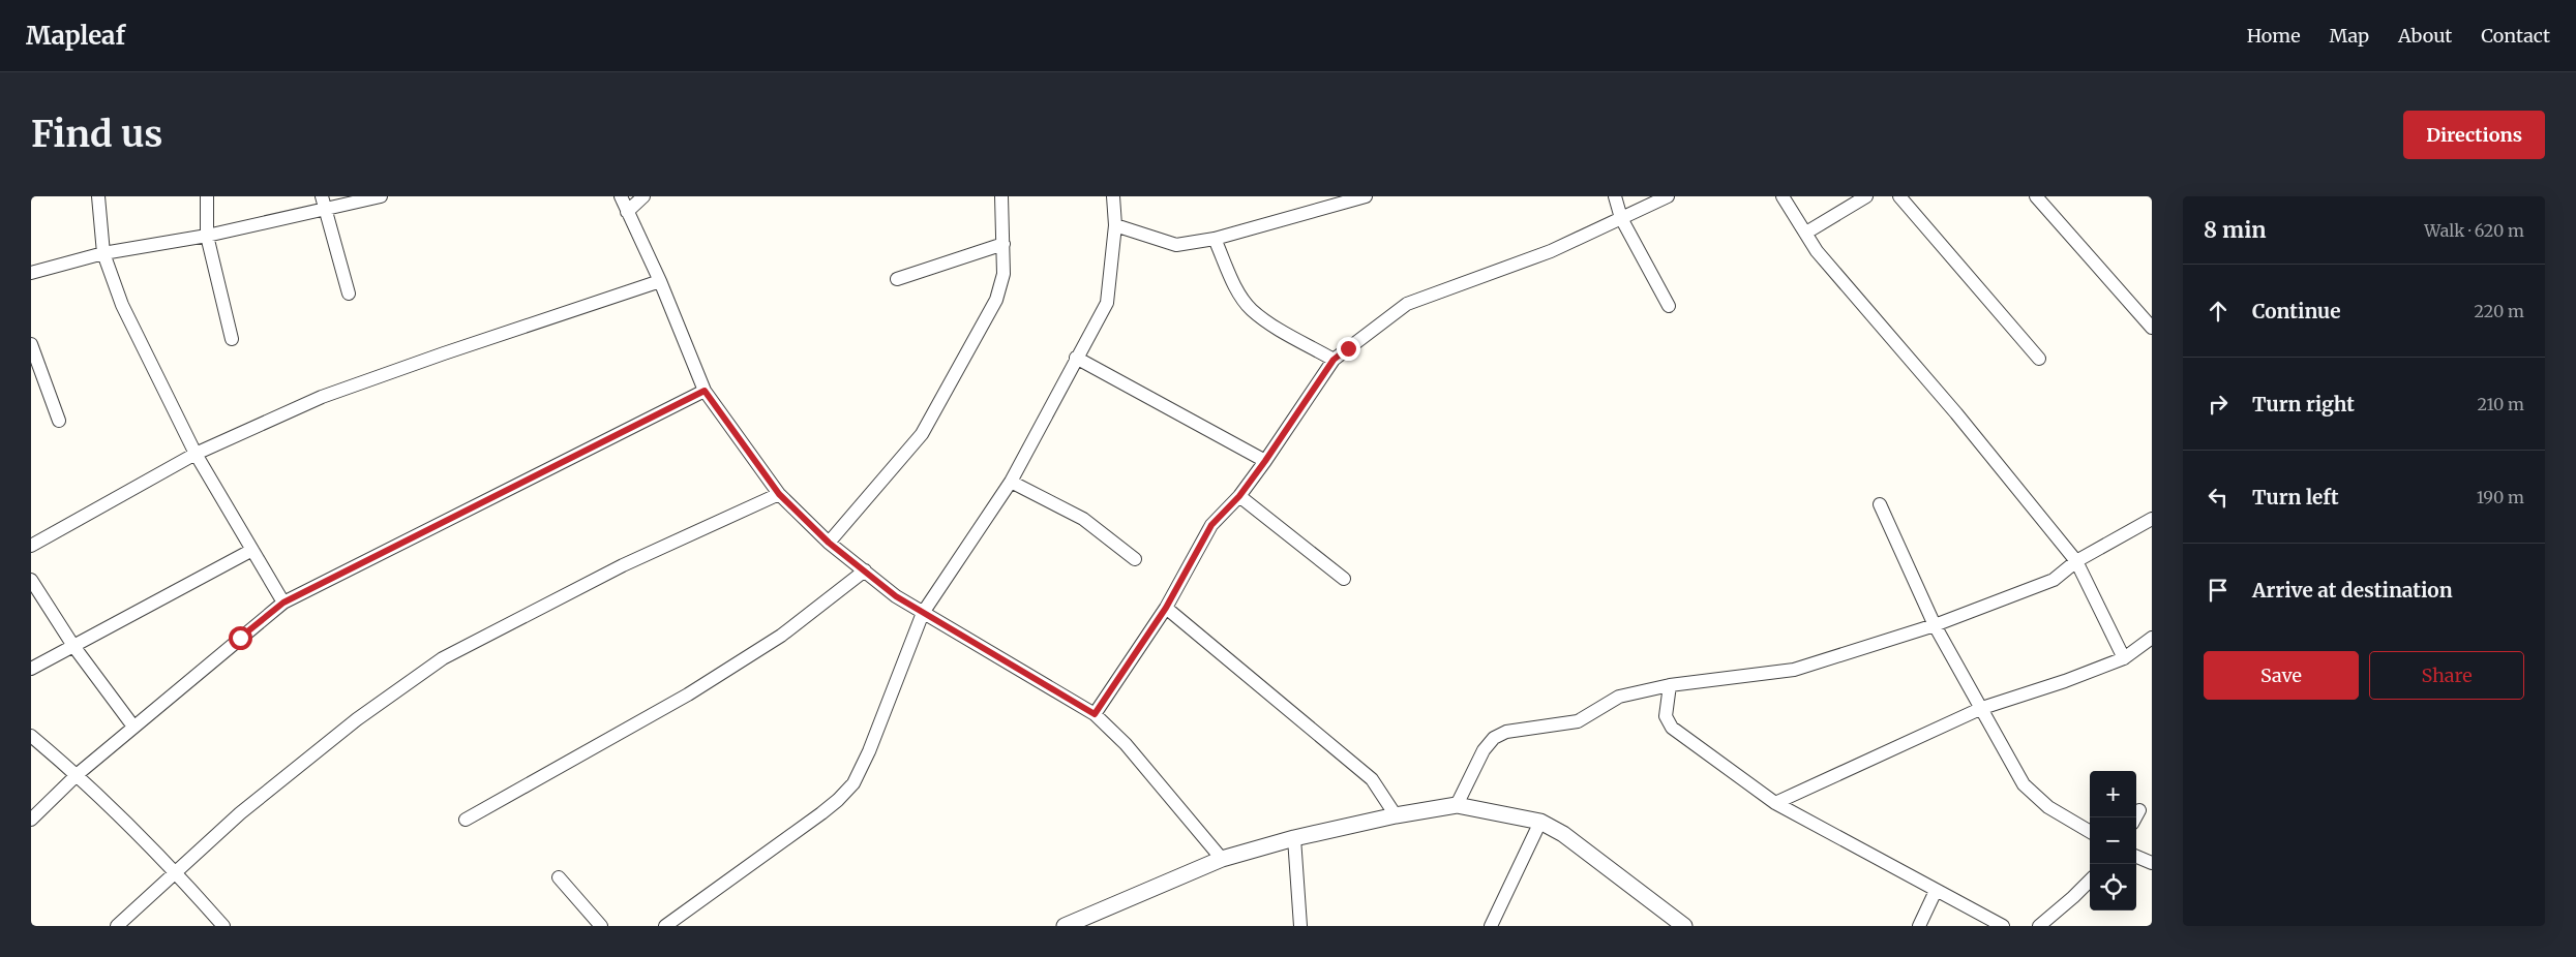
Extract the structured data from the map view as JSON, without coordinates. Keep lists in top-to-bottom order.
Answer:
{
  "page": {
    "header": "Mapleaf",
    "nav": [
      "Home",
      "Map",
      "About",
      "Contact"
    ],
    "buttons": [
      "Directions",
      ["Save", "Share"]
    ],
    "title": "Find us",
    "heading": ["8 min", "Walk · 620 m"],
    "list": [
      ["Continue", "220 m"],
      ["Turn right", "210 m"],
      ["Turn left", "190 m"],
      "Arrive at destination"
    ],
    "map_buttons": ["+", "−"]
  }
}
